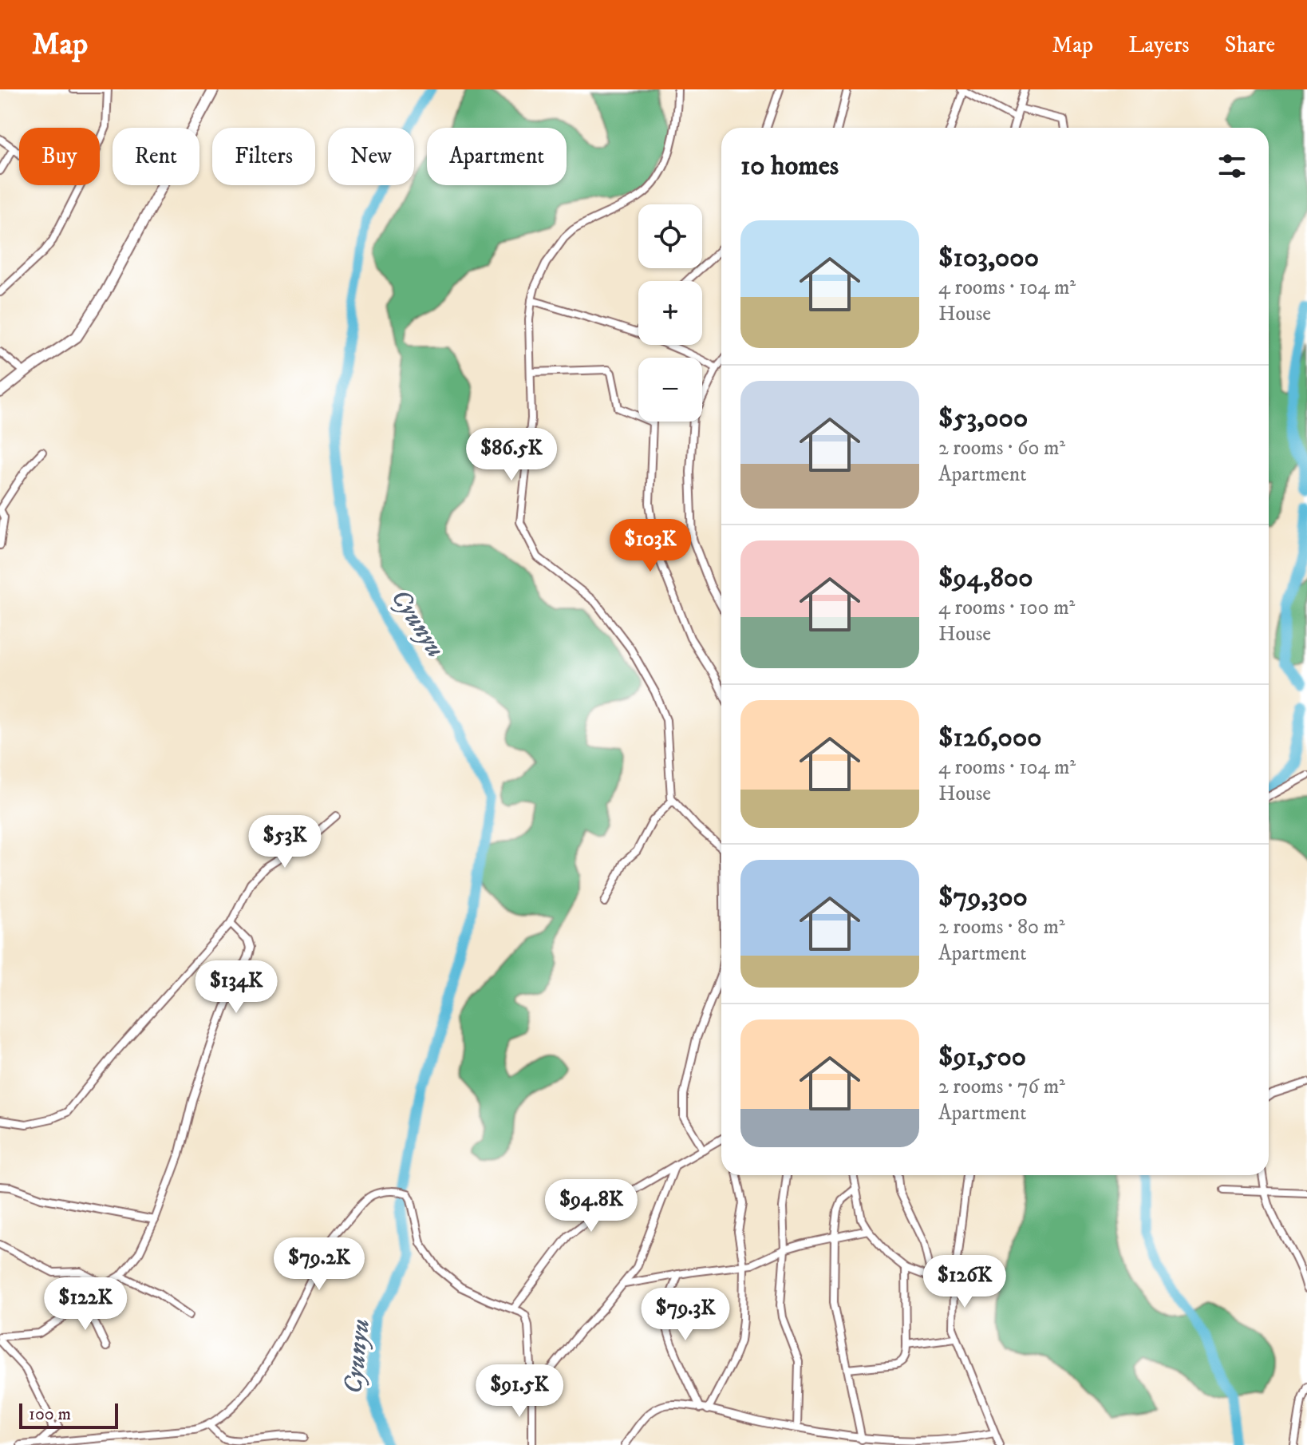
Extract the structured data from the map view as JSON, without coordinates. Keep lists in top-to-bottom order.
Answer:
{
  "water": ["Cyunyu"],
  "scale_bar": "100 m",
  "page": {
    "header": "Map",
    "nav": ["Map", "Layers", "Share"],
    "chip": [
      "Buy",
      "Rent",
      "Filters",
      "New",
      "Apartment"
    ],
    "heading": "10 homes",
    "map_buttons": ["+", "−"],
    "list": [
      {
        "name": "$103,000",
        "note": "4 rooms · 104 m² · House"
      },
      {
        "name": "$53,000",
        "note": "2 rooms · 60 m² · Apartment"
      },
      {
        "name": "$94,800",
        "note": "4 rooms · 100 m² · House"
      },
      {
        "name": "$126,000",
        "note": "4 rooms · 104 m² · House"
      },
      {
        "name": "$79,300",
        "note": "2 rooms · 80 m² · Apartment"
      },
      {
        "name": "$91,500",
        "note": "2 rooms · 76 m² · Apartment"
      }
    ],
    "price": [
      "$86.5K",
      "$103K",
      "$53K",
      "$134K",
      "$94.8K",
      "$79.2K",
      "$126K",
      "$122K",
      "$79.3K",
      "$91.5K"
    ],
    "scale": "100 m"
  }
}
